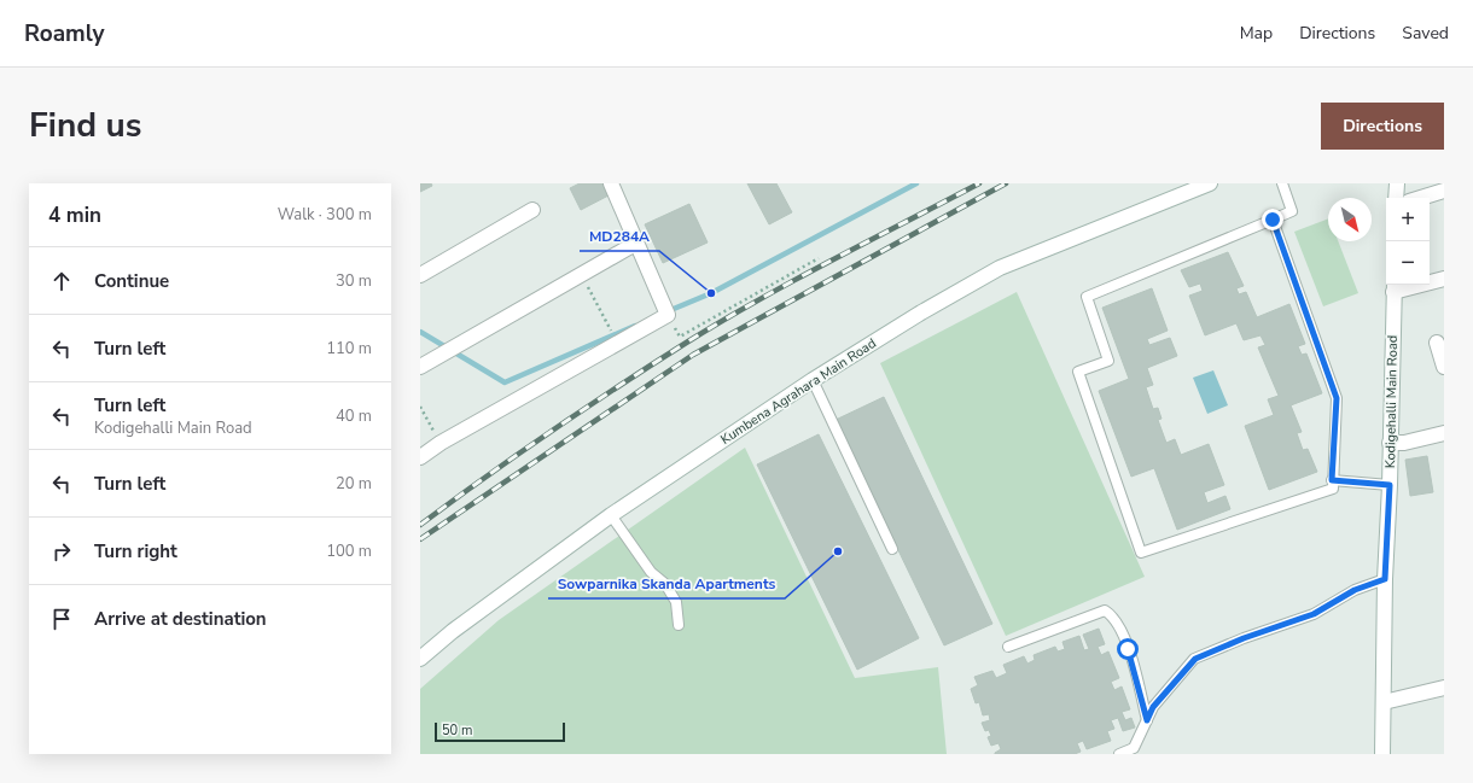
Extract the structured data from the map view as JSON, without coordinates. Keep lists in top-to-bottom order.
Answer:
{
  "streets": {
    "street": ["Kumbena Agrahara Main Road", "Kodigehalli Main Road"]
  },
  "places": ["MD284A", "Sowparnika Skanda Apartments"],
  "scale_bar": "50 m",
  "north": "bottom right",
  "page": {
    "header": "Roamly",
    "nav": ["Map", "Directions", "Saved"],
    "title": "Find us",
    "buttons": "Directions",
    "heading": ["4 min", "Walk · 300 m"],
    "map_buttons": ["+", "−"],
    "list": [
      ["Continue", "30 m"],
      ["Turn left", "110 m"],
      ["Turn left", "Kodigehalli Main Road", "40 m"],
      ["Turn left", "20 m"],
      ["Turn right", "100 m"],
      "Arrive at destination"
    ],
    "scale": "50 m"
  }
}
